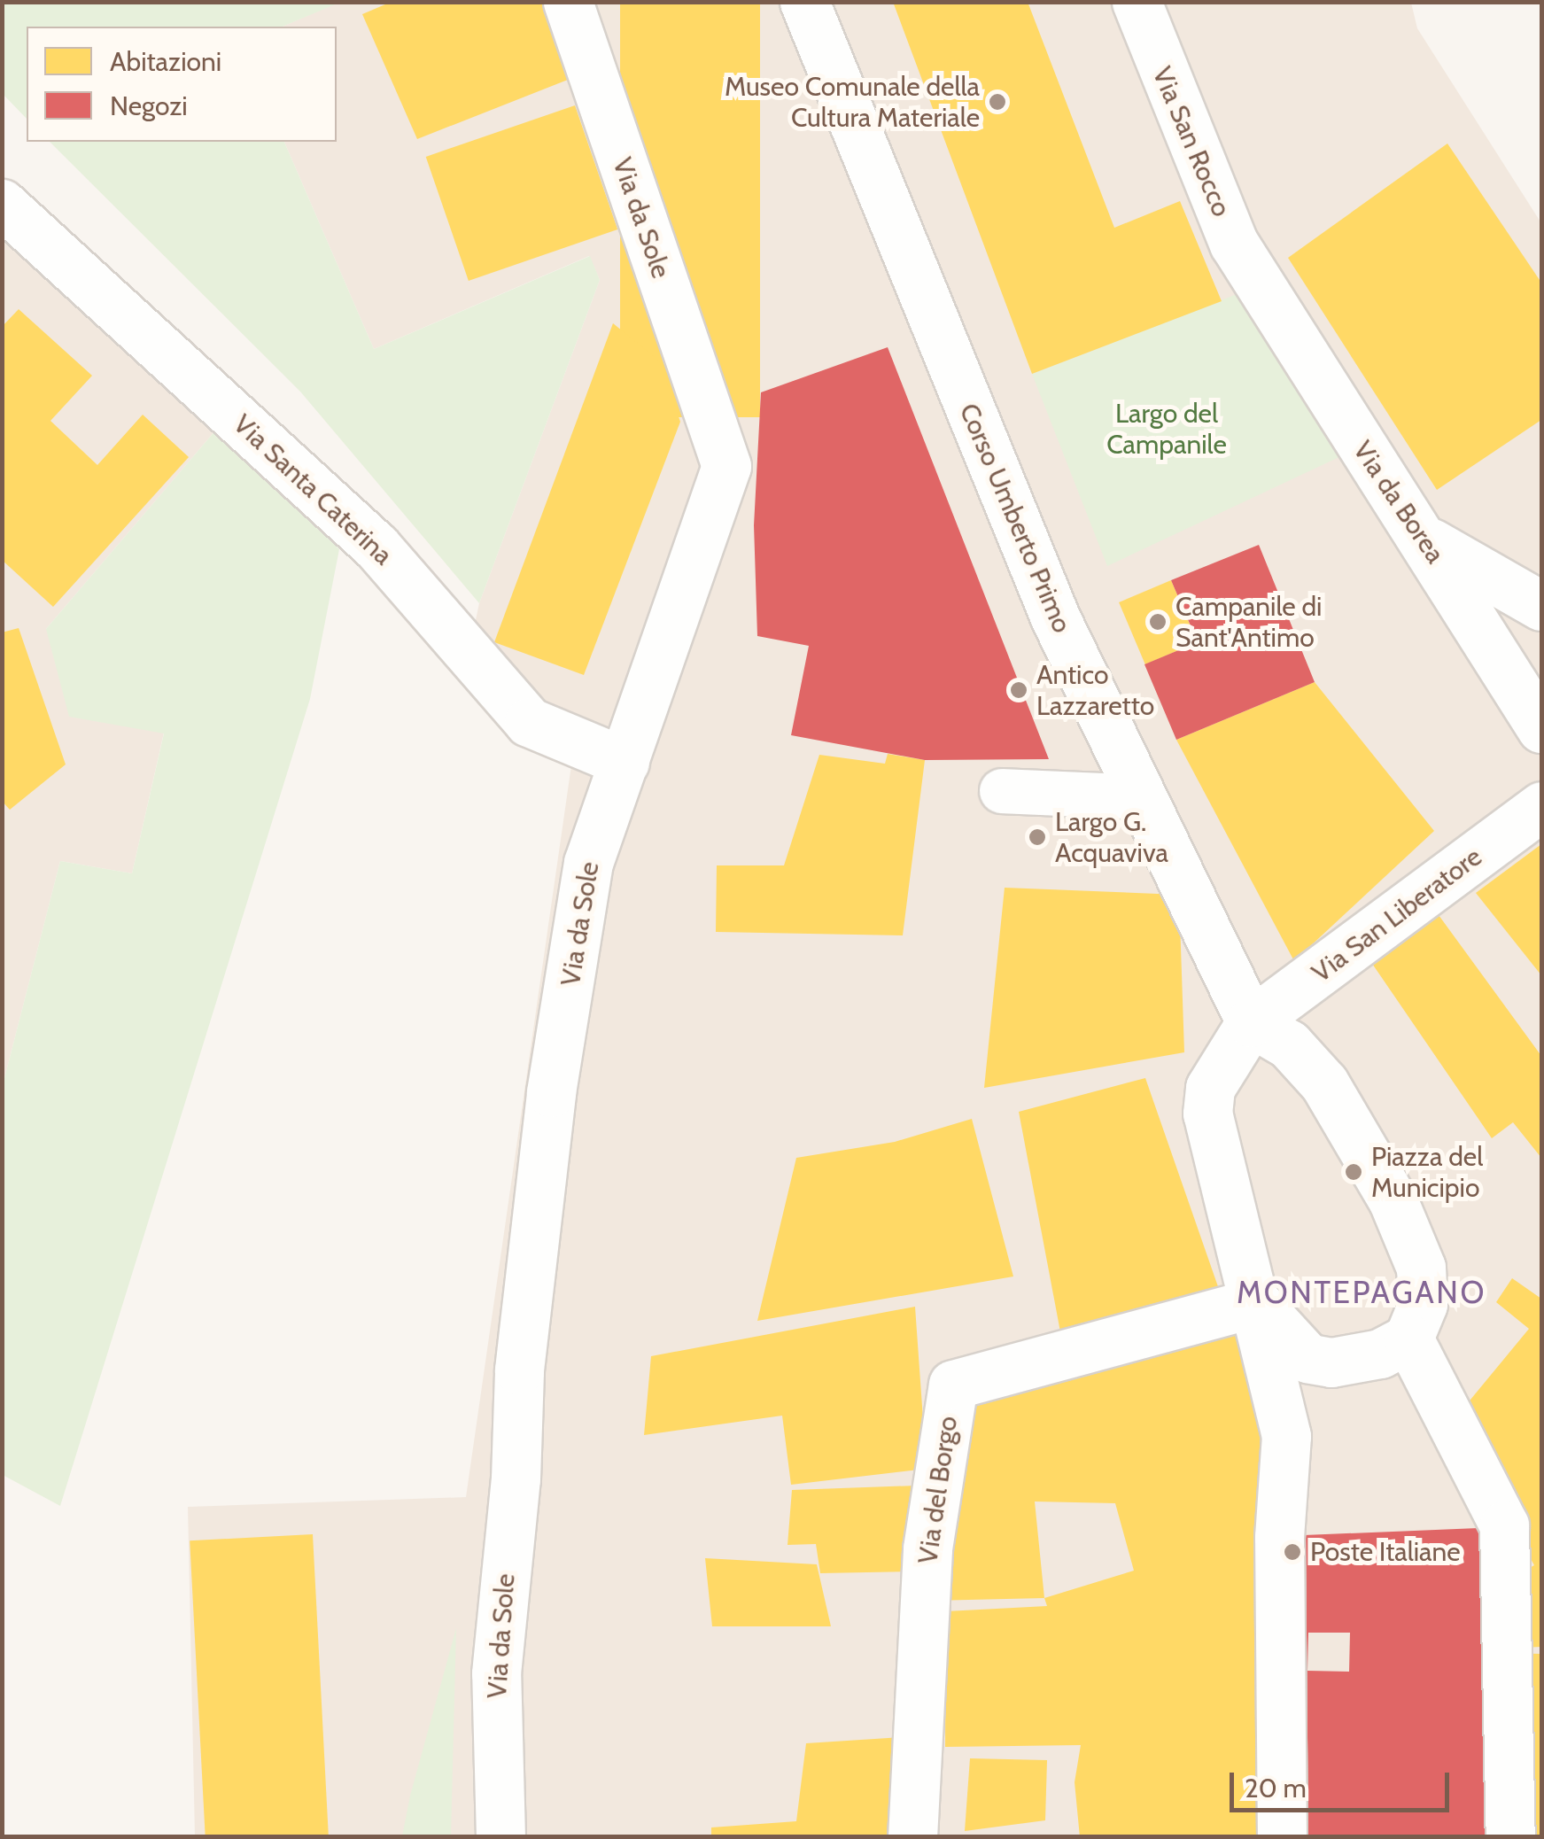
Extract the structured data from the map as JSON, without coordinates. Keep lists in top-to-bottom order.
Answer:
{
  "streets": {
    "street": [
      "Via San Rocco",
      "Via da Sole",
      "Via Santa Caterina",
      "Via da Borea",
      "Corso Umberto Primo",
      "Via San Liberatore",
      "Via del Borgo"
    ]
  },
  "crossings": [
    ["Via San Rocco", "Via da Borea"],
    ["Via da Sole", "Via Santa Caterina"],
    ["Corso Umberto Primo", "Via San Liberatore"]
  ],
  "districts": ["MONTEPAGANO"],
  "parks": ["Largo del Campanile"],
  "places": [
    "Museo Comunale della Cultura Materiale",
    "Campanile di Sant'Antimo",
    "Antico Lazzaretto",
    "Largo G. Acquaviva",
    "Piazza del Municipio",
    "Poste Italiane"
  ],
  "legend": ["Abitazioni", "Negozi"],
  "scale_bar": "20 m"
}
